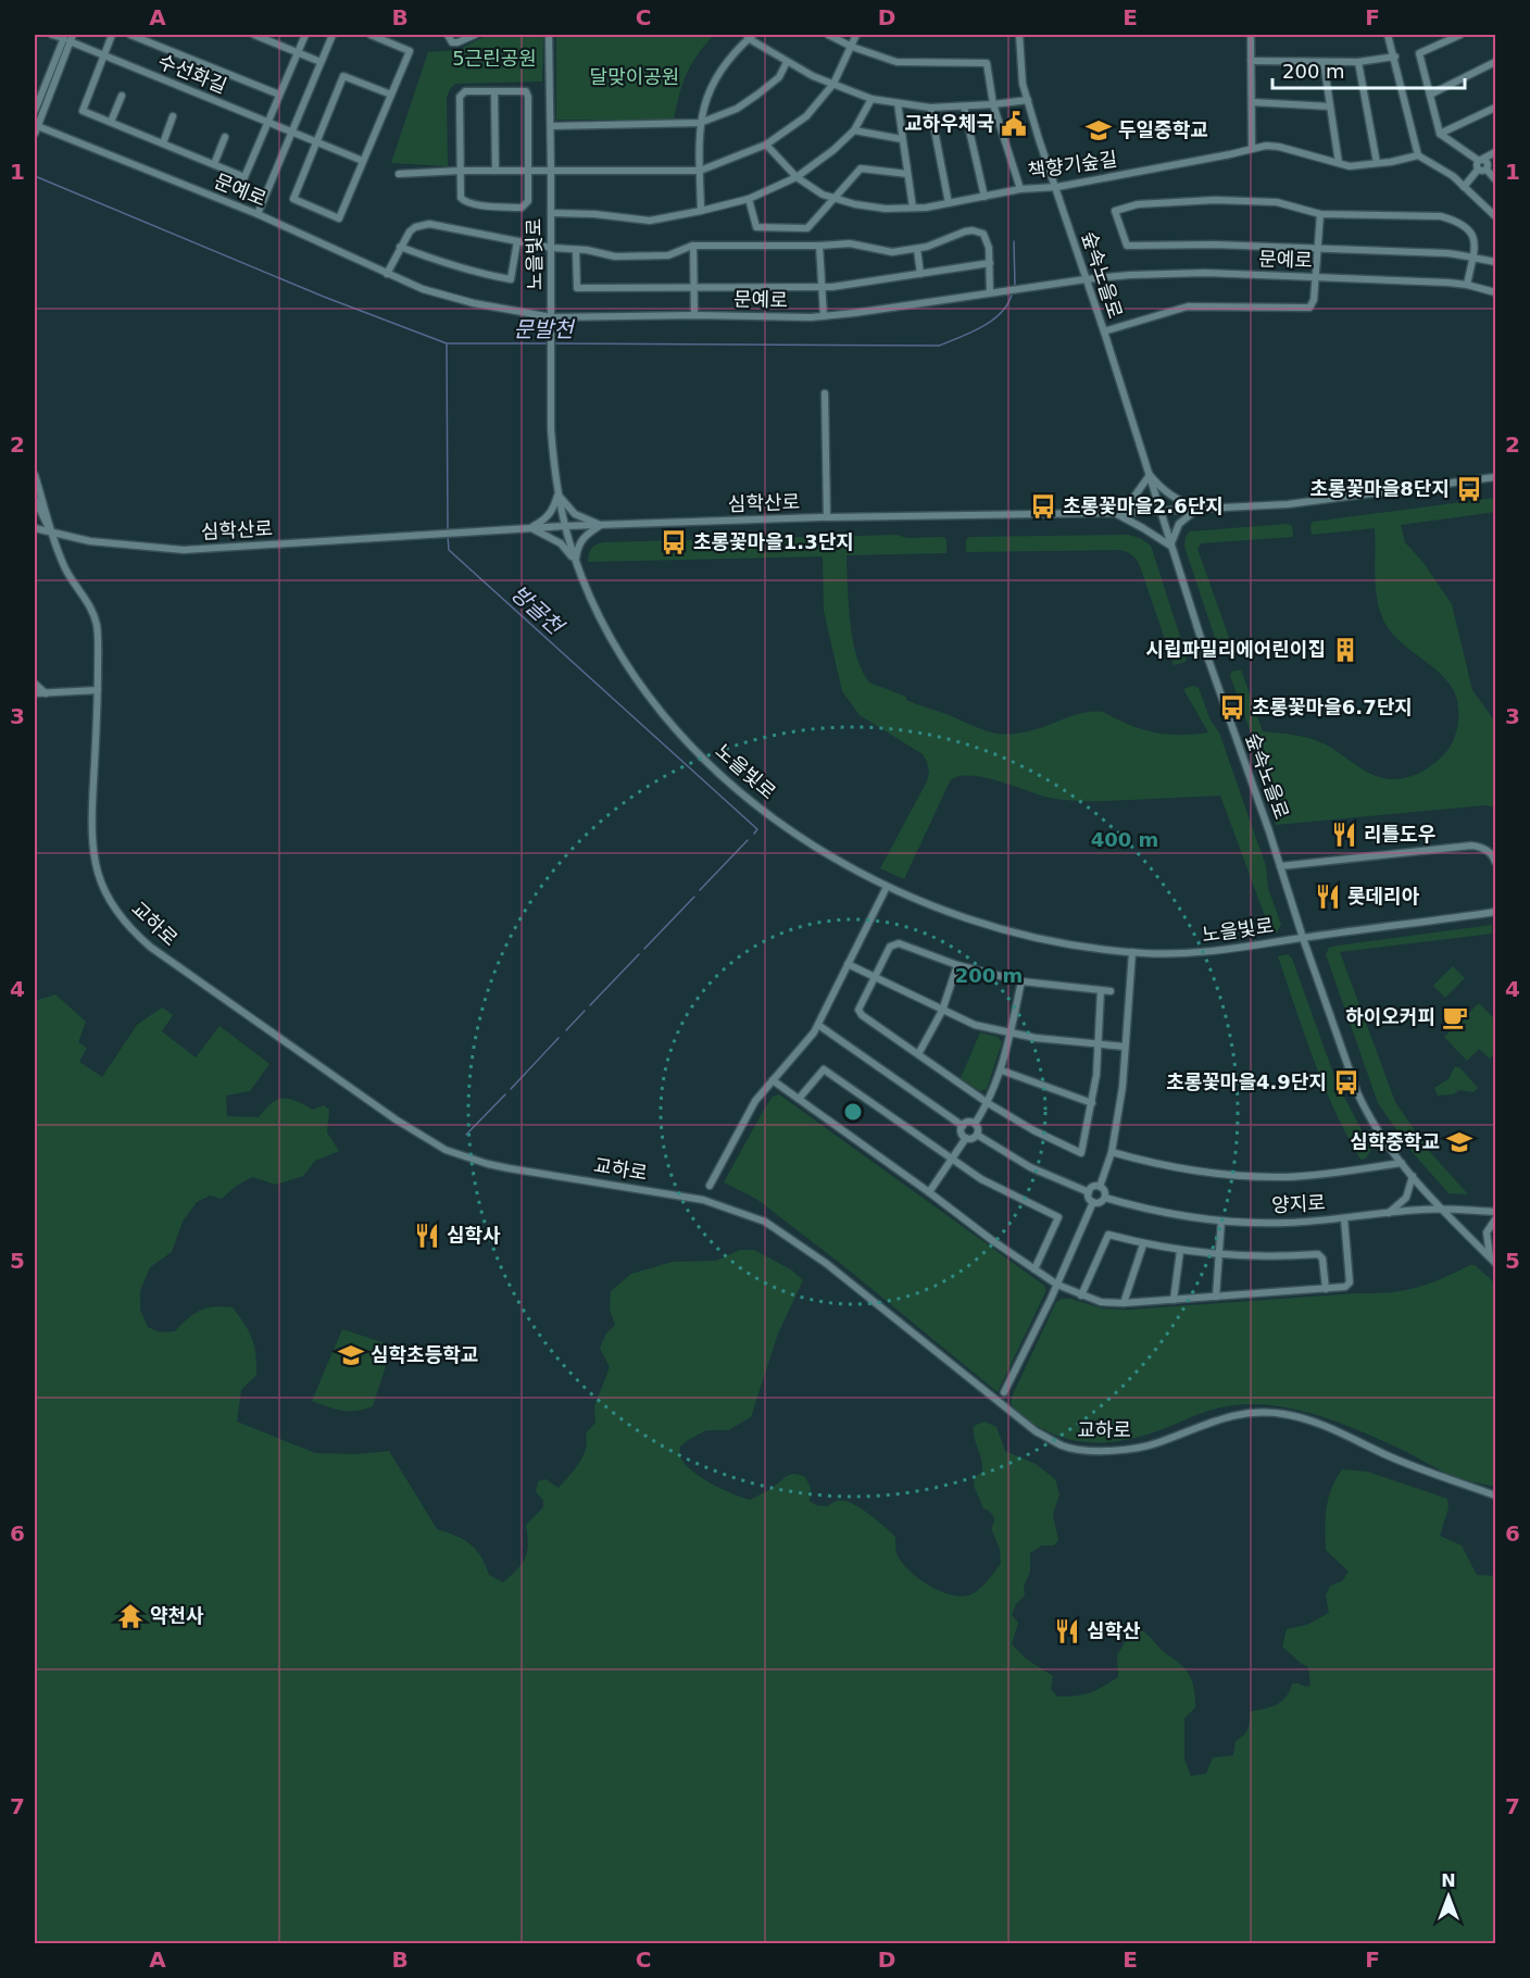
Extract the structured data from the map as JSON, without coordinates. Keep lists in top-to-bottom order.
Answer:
{
  "streets": {
    "street": [
      "수선화길",
      "책향기숲길",
      "문예로",
      "노을빛로",
      "숲속노을로",
      "심학산로",
      "교하로",
      "양지로"
    ]
  },
  "crossings": [
    ["책향기숲길", "숲속노을로"],
    ["문예로", "노을빛로"],
    ["문예로", "숲속노을로"],
    ["노을빛로", "숲속노을로"],
    ["노을빛로", "심학산로"],
    ["숲속노을로", "심학산로"],
    ["숲속노을로", "양지로"],
    ["심학산로", "교하로"]
  ],
  "water": ["문발천", "방골천"],
  "parks": ["5근린공원", "달맞이공원"],
  "places": {
    "public building": ["교하우체국"],
    "school or university": ["두일중학교", "심학중학교", "심학초등학교"],
    "bus stop": [
      "초롱꽃마을8단지",
      "초롱꽃마을2.6단지",
      "초롱꽃마을1.3단지",
      "초롱꽃마을6.7단지",
      "초롱꽃마을4.9단지"
    ],
    "building": ["시립파밀리에어린이집"],
    "restaurant": [
      "리틀도우",
      "롯데리아",
      "심학사",
      "심학산"
    ],
    "cafe": ["하이오커피"],
    "temple": ["약천사"]
  },
  "scale_bar": "200 m",
  "north": "top",
  "grid": {
    "columns": [
      "A",
      "B",
      "C",
      "D",
      "E",
      "F"
    ],
    "rows": [
      "1",
      "2",
      "3",
      "4",
      "5",
      "6",
      "7"
    ]
  },
  "rings": ["400 m", "200 m"]
}
